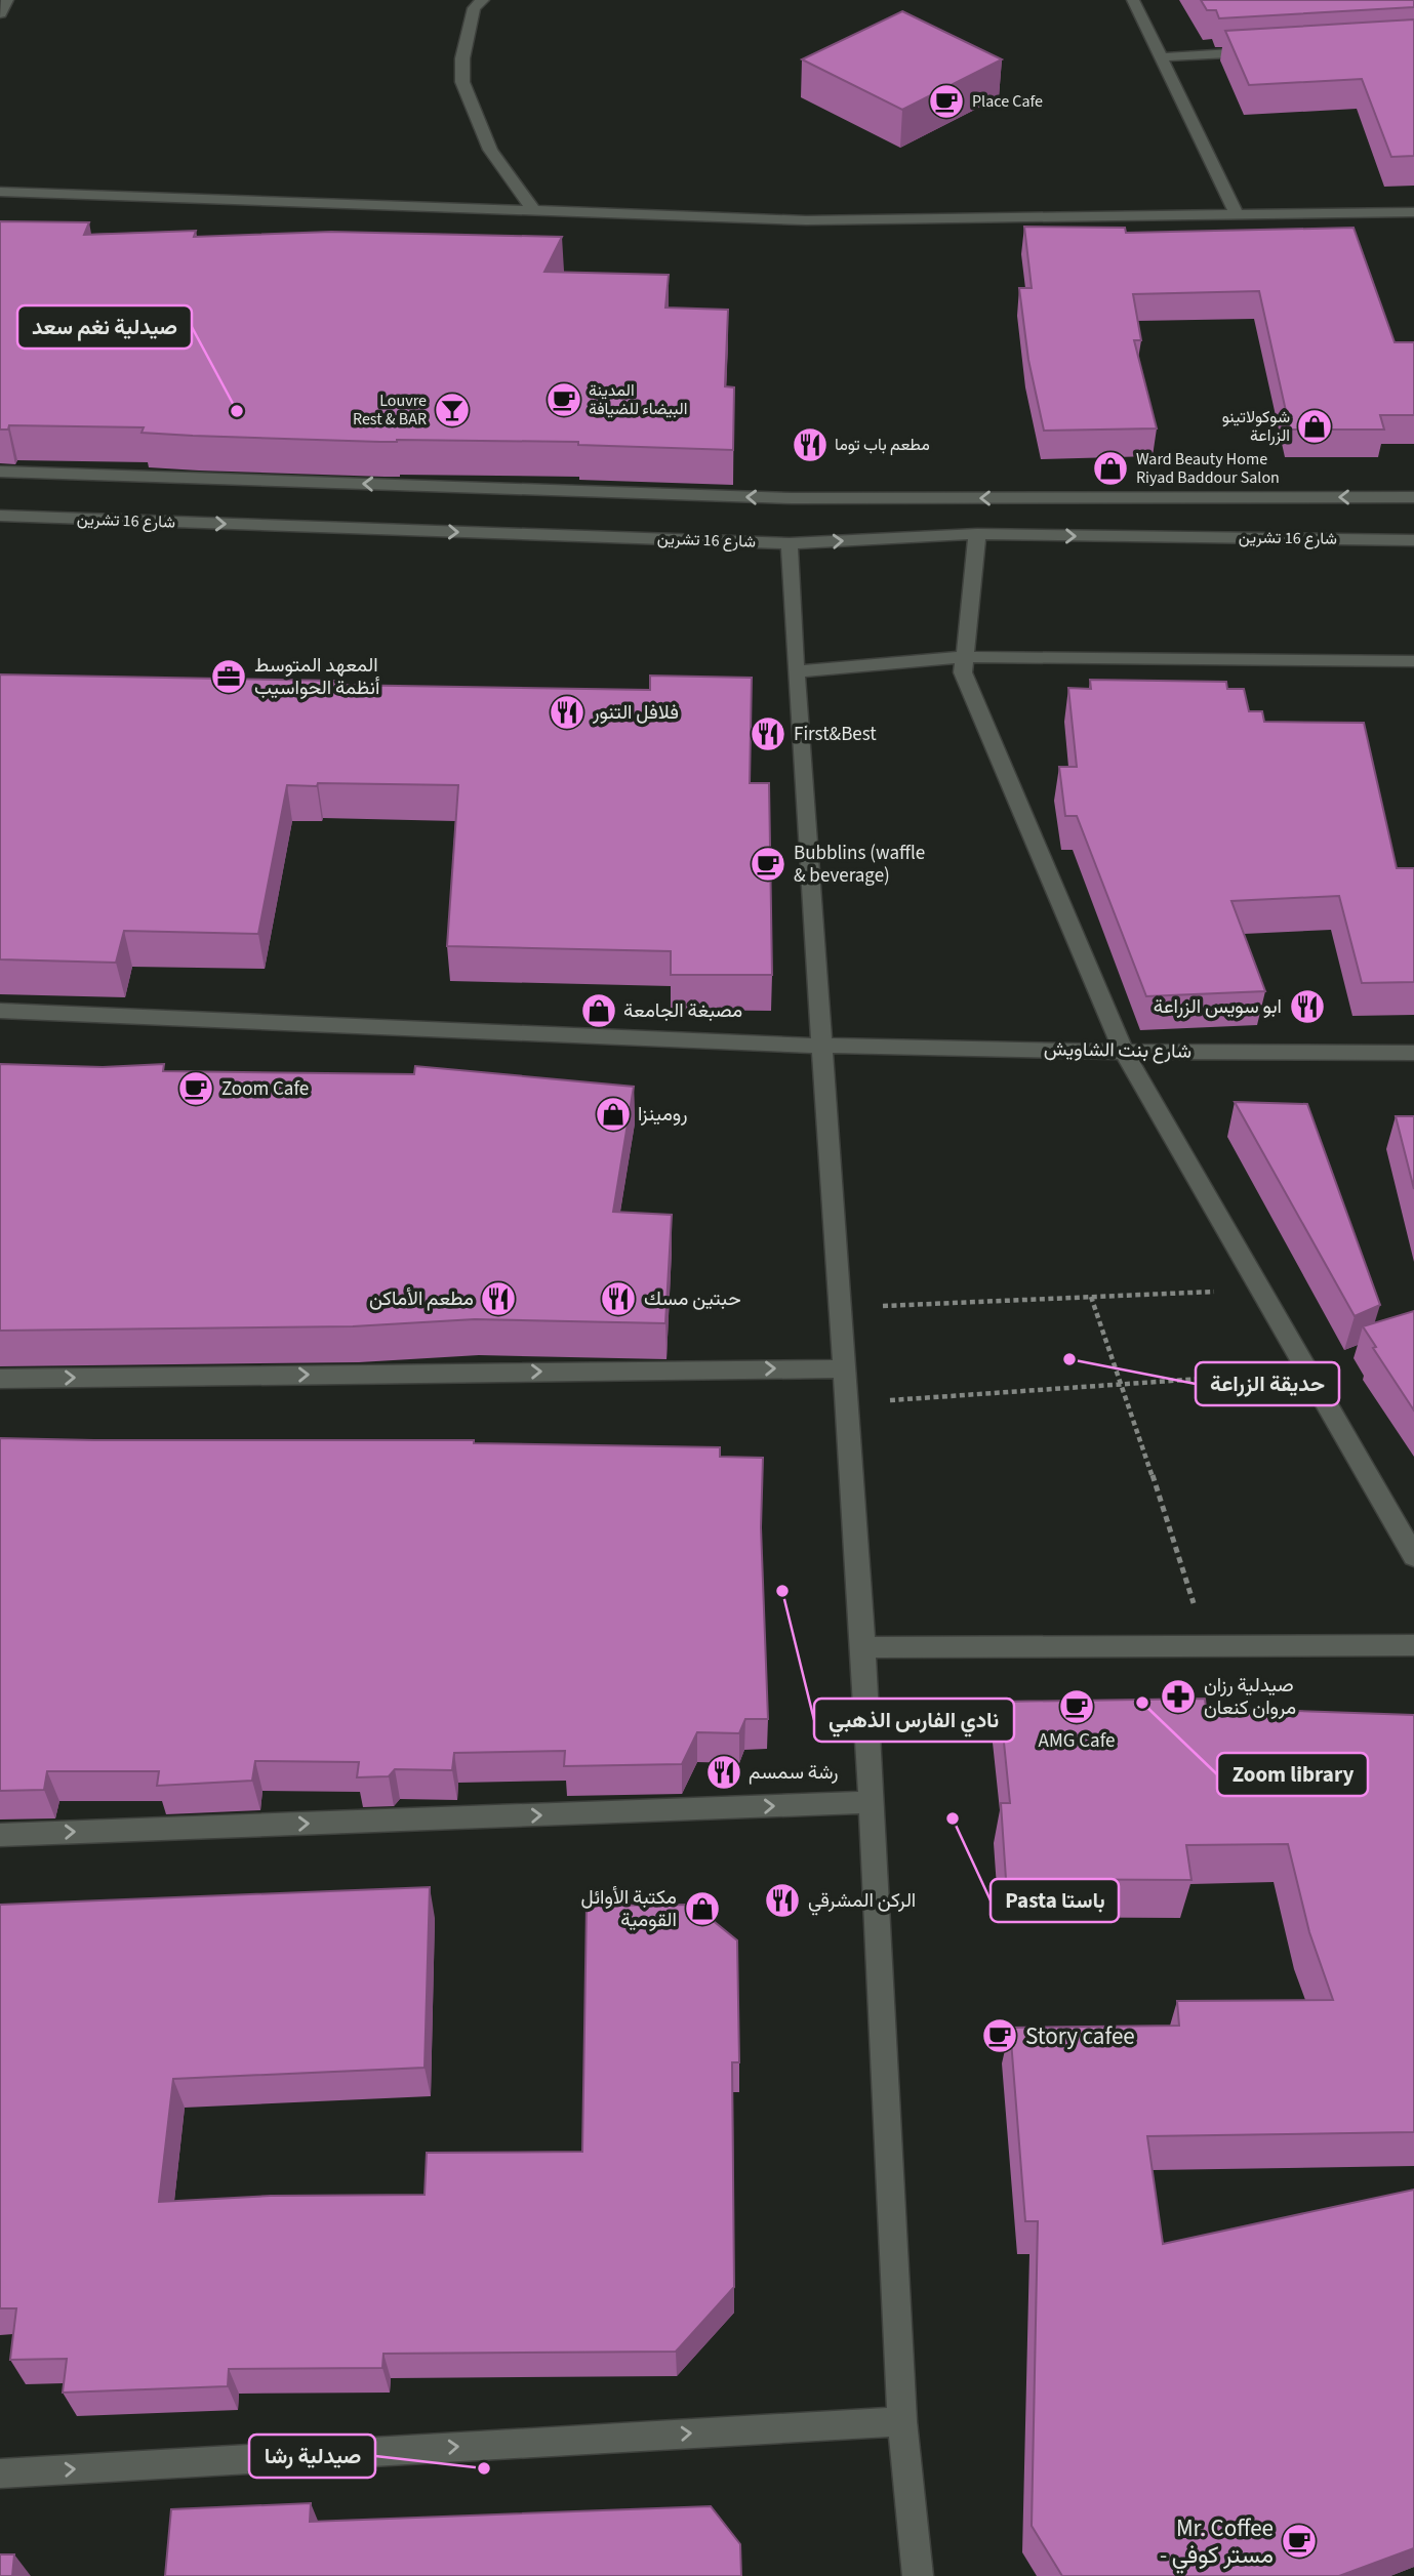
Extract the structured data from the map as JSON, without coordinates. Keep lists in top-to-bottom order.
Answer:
{
  "streets": {
    "street": ["شارع 16 تشرين", "شارع بنت الشاويش"]
  },
  "places": {
    "cafe": [
      "Place Cafe",
      "المدينة البيضاء للضيافة",
      "Bubblins (waffle & beverage)",
      "Zoom Cafe",
      "AMG Cafe",
      "Story cafee",
      "Mr. Coffee - مستر كوفي"
    ],
    "bar": ["Louvre Rest & BAR"],
    "other": [
      "صيدلية نغم سعد",
      "حديقة الزراعة",
      "نادي الفارس الذهبي",
      "Zoom library",
      "Pasta باستا",
      "صيدلية رشا"
    ],
    "shop": [
      "شوكولاتينو الزراعة",
      "Ward Beauty Home Riyad Baddour Salon",
      "مصبغة الجامعة",
      "رومينزا",
      "مكتبة الأوائل القومية"
    ],
    "restaurant": [
      "مطعم باب توما",
      "فلافل التنور",
      "First&Best",
      "ابو سويس الزراعة",
      "مطعم الأماكن",
      "حبتين مسك",
      "رشة سمسم",
      "الركن المشرقي"
    ],
    "office": ["المعهد المتوسط أنظمة الحواسيب"],
    "pharmacy": ["صيدلية رزان مروان كنعان"]
  }
}
